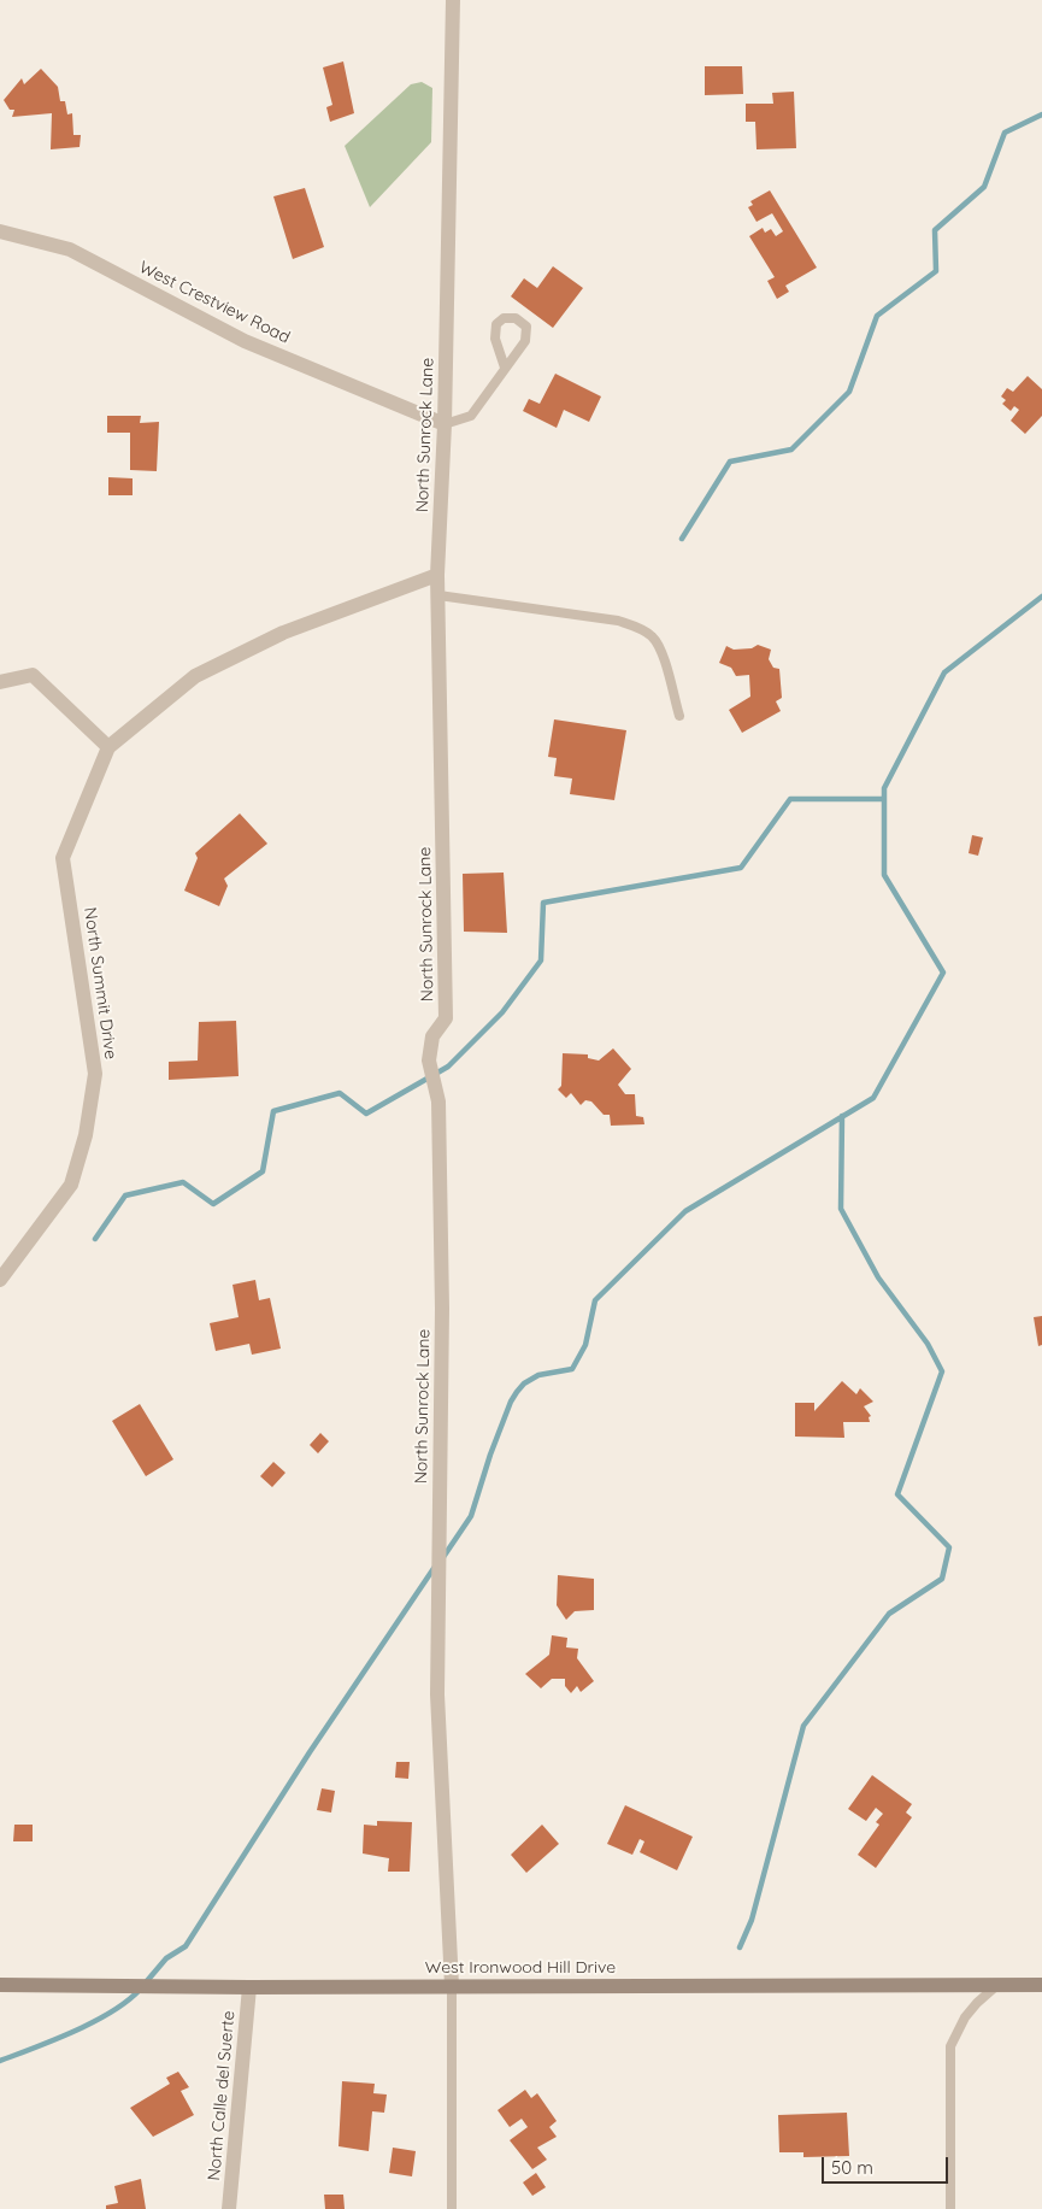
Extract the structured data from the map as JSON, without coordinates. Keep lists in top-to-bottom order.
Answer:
{
  "streets": {
    "street": [
      "West Crestview Road",
      "North Sunrock Lane",
      "North Summit Drive",
      "West Ironwood Hill Drive",
      "North Calle del Suerte"
    ]
  },
  "crossings": [
    ["West Crestview Road", "North Sunrock Lane"],
    ["North Sunrock Lane", "North Summit Drive"],
    ["North Sunrock Lane", "West Ironwood Hill Drive"],
    ["West Ironwood Hill Drive", "North Calle del Suerte"]
  ],
  "scale_bar": "50 m"
}
